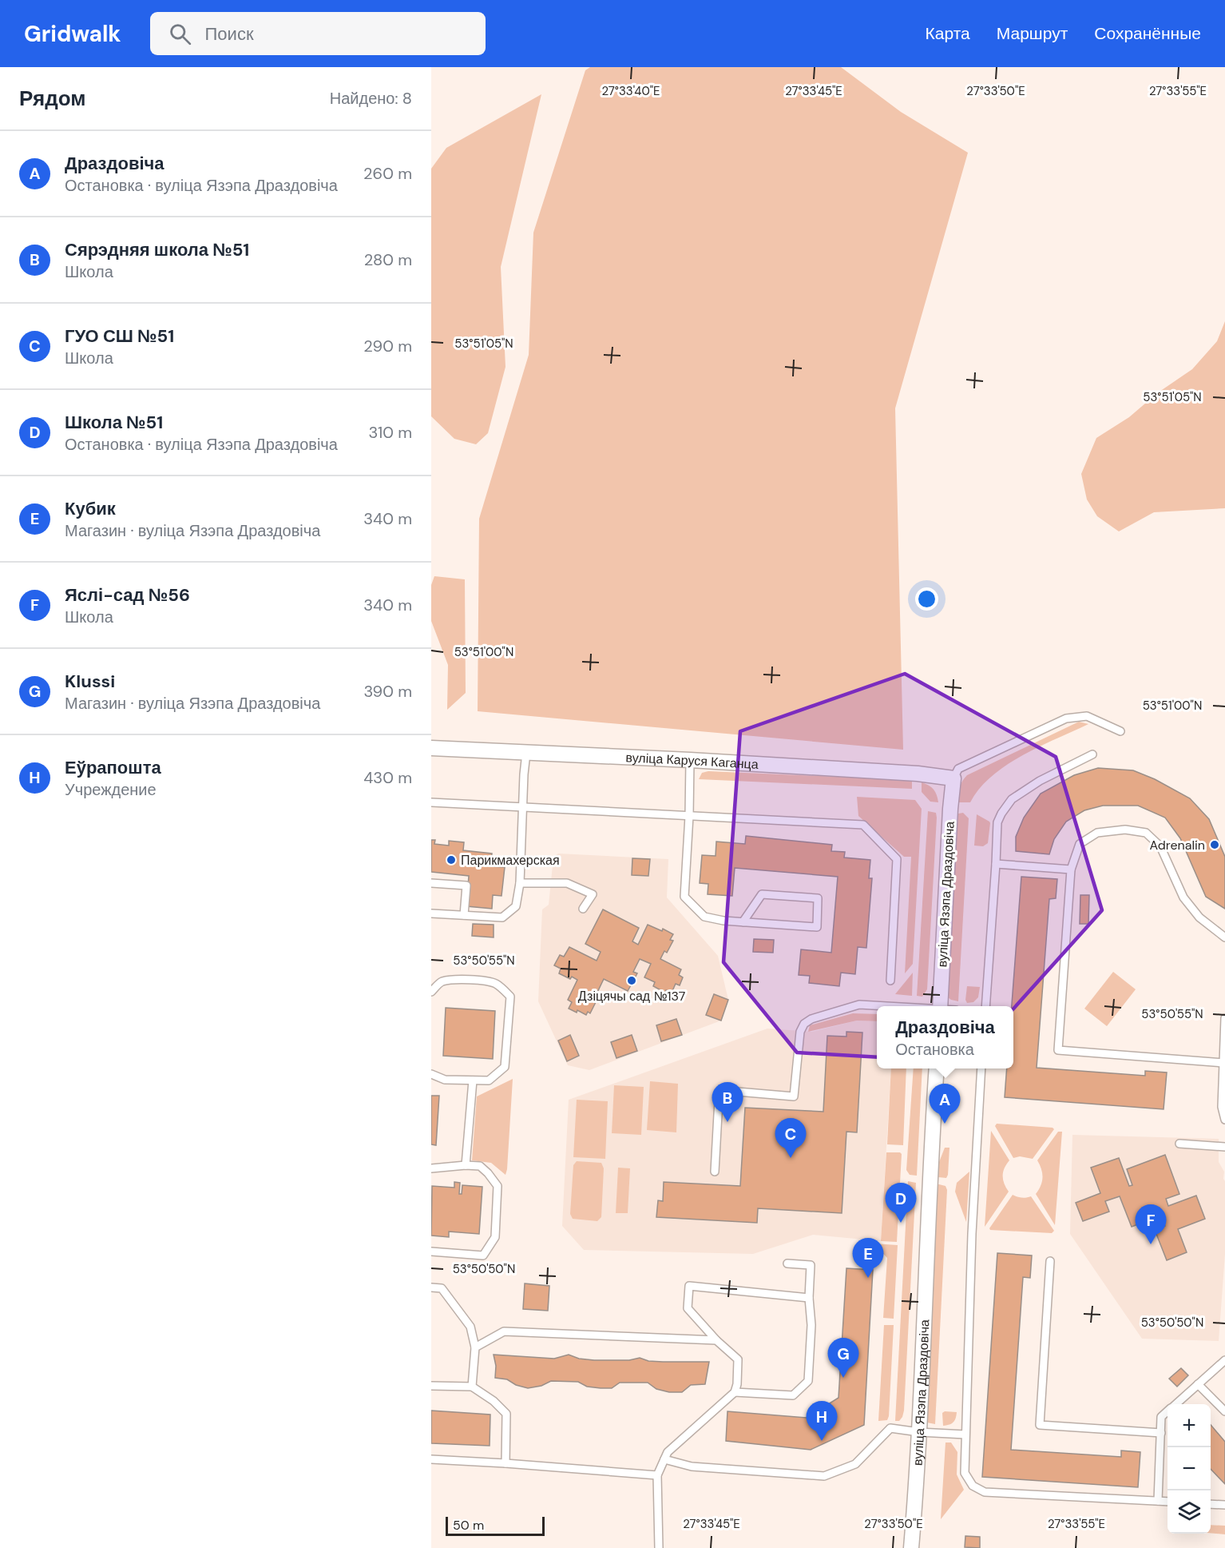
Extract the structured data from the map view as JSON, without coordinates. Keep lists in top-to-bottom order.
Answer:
{
  "streets": {
    "street": ["вуліца Каруся Каганца", "вуліца Язэпа Драздовіча"]
  },
  "crossings": [
    ["вуліца Каруся Каганца", "вуліца Язэпа Драздовіча"]
  ],
  "places": ["Adrenalin", "Парикмахерская", "Дзіцячы сад №137"],
  "scale_bar": "50 m",
  "page": {
    "header": "Gridwalk",
    "search": "Поиск",
    "nav": ["Карта", "Маршрут", "Сохранённые"],
    "heading": ["Рядом", "Найдено: 8"],
    "list": [
      {
        "mark": "A",
        "name": "Драздовіча",
        "note": "Остановка · вуліца Язэпа Драздовіча",
        "value": "260 m"
      },
      {
        "mark": "B",
        "name": "Сярэдняя школа №51",
        "note": "Школа",
        "value": "280 m"
      },
      {
        "mark": "C",
        "name": "ГУО СШ №51",
        "note": "Школа",
        "value": "290 m"
      },
      {
        "mark": "D",
        "name": "Школа №51",
        "note": "Остановка · вуліца Язэпа Драздовіча",
        "value": "310 m"
      },
      {
        "mark": "E",
        "name": "Кубик",
        "note": "Магазин · вуліца Язэпа Драздовіча",
        "value": "340 m"
      },
      {
        "mark": "F",
        "name": "Яслі-сад №56",
        "note": "Школа",
        "value": "340 m"
      },
      {
        "mark": "G",
        "name": "KIussi",
        "note": "Магазин · вуліца Язэпа Драздовіча",
        "value": "390 m"
      },
      {
        "mark": "H",
        "name": "Еўрапошта",
        "note": "Учреждение",
        "value": "430 m"
      }
    ],
    "popup": ["Драздовіча", "Остановка"],
    "pins": [
      "B",
      "A",
      "C",
      "D",
      "F",
      "E",
      "G",
      "H"
    ],
    "map_buttons": ["+", "−"],
    "scale": "50 m"
  },
  "coordinates": [
    "27°33'40\"E",
    "27°33'45\"E",
    "27°33'50\"E",
    "27°33'55\"E",
    "53°51'05\"N",
    "53°51'00\"N",
    "53°50'55\"N",
    "53°50'50\"N"
  ]
}
